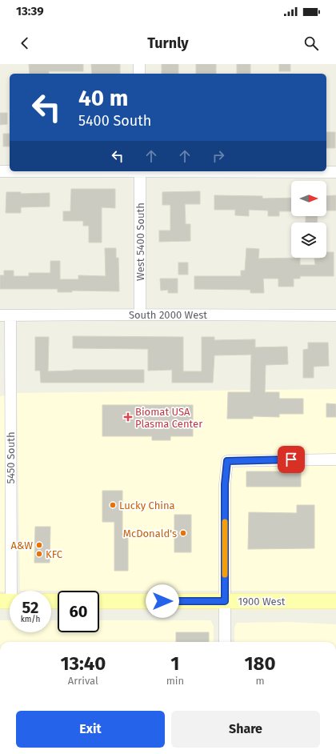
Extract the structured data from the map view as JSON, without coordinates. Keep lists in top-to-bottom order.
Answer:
{
  "streets": {
    "main road": ["1900 West"],
    "street": ["West 5400 South", "South 2000 West", "5450 South"]
  },
  "crossings": [
    ["West 5400 South", "South 2000 West"],
    ["South 2000 West", "5450 South"]
  ],
  "places": {
    "health": ["Biomat USA Plasma Center"],
    "other": [
      "Lucky China",
      "McDonald's",
      "A&W",
      "KFC"
    ]
  },
  "north": "right",
  "page": {
    "status": "13:39",
    "header": "Turnly",
    "turn": ["40 m", "5400 South"],
    "speed": "52 km/h",
    "limit": "60",
    "eta": [
      "13:40",
      "Arrival",
      "1",
      "min",
      "180",
      "m"
    ],
    "buttons": ["Exit", "Share"]
  }
}
